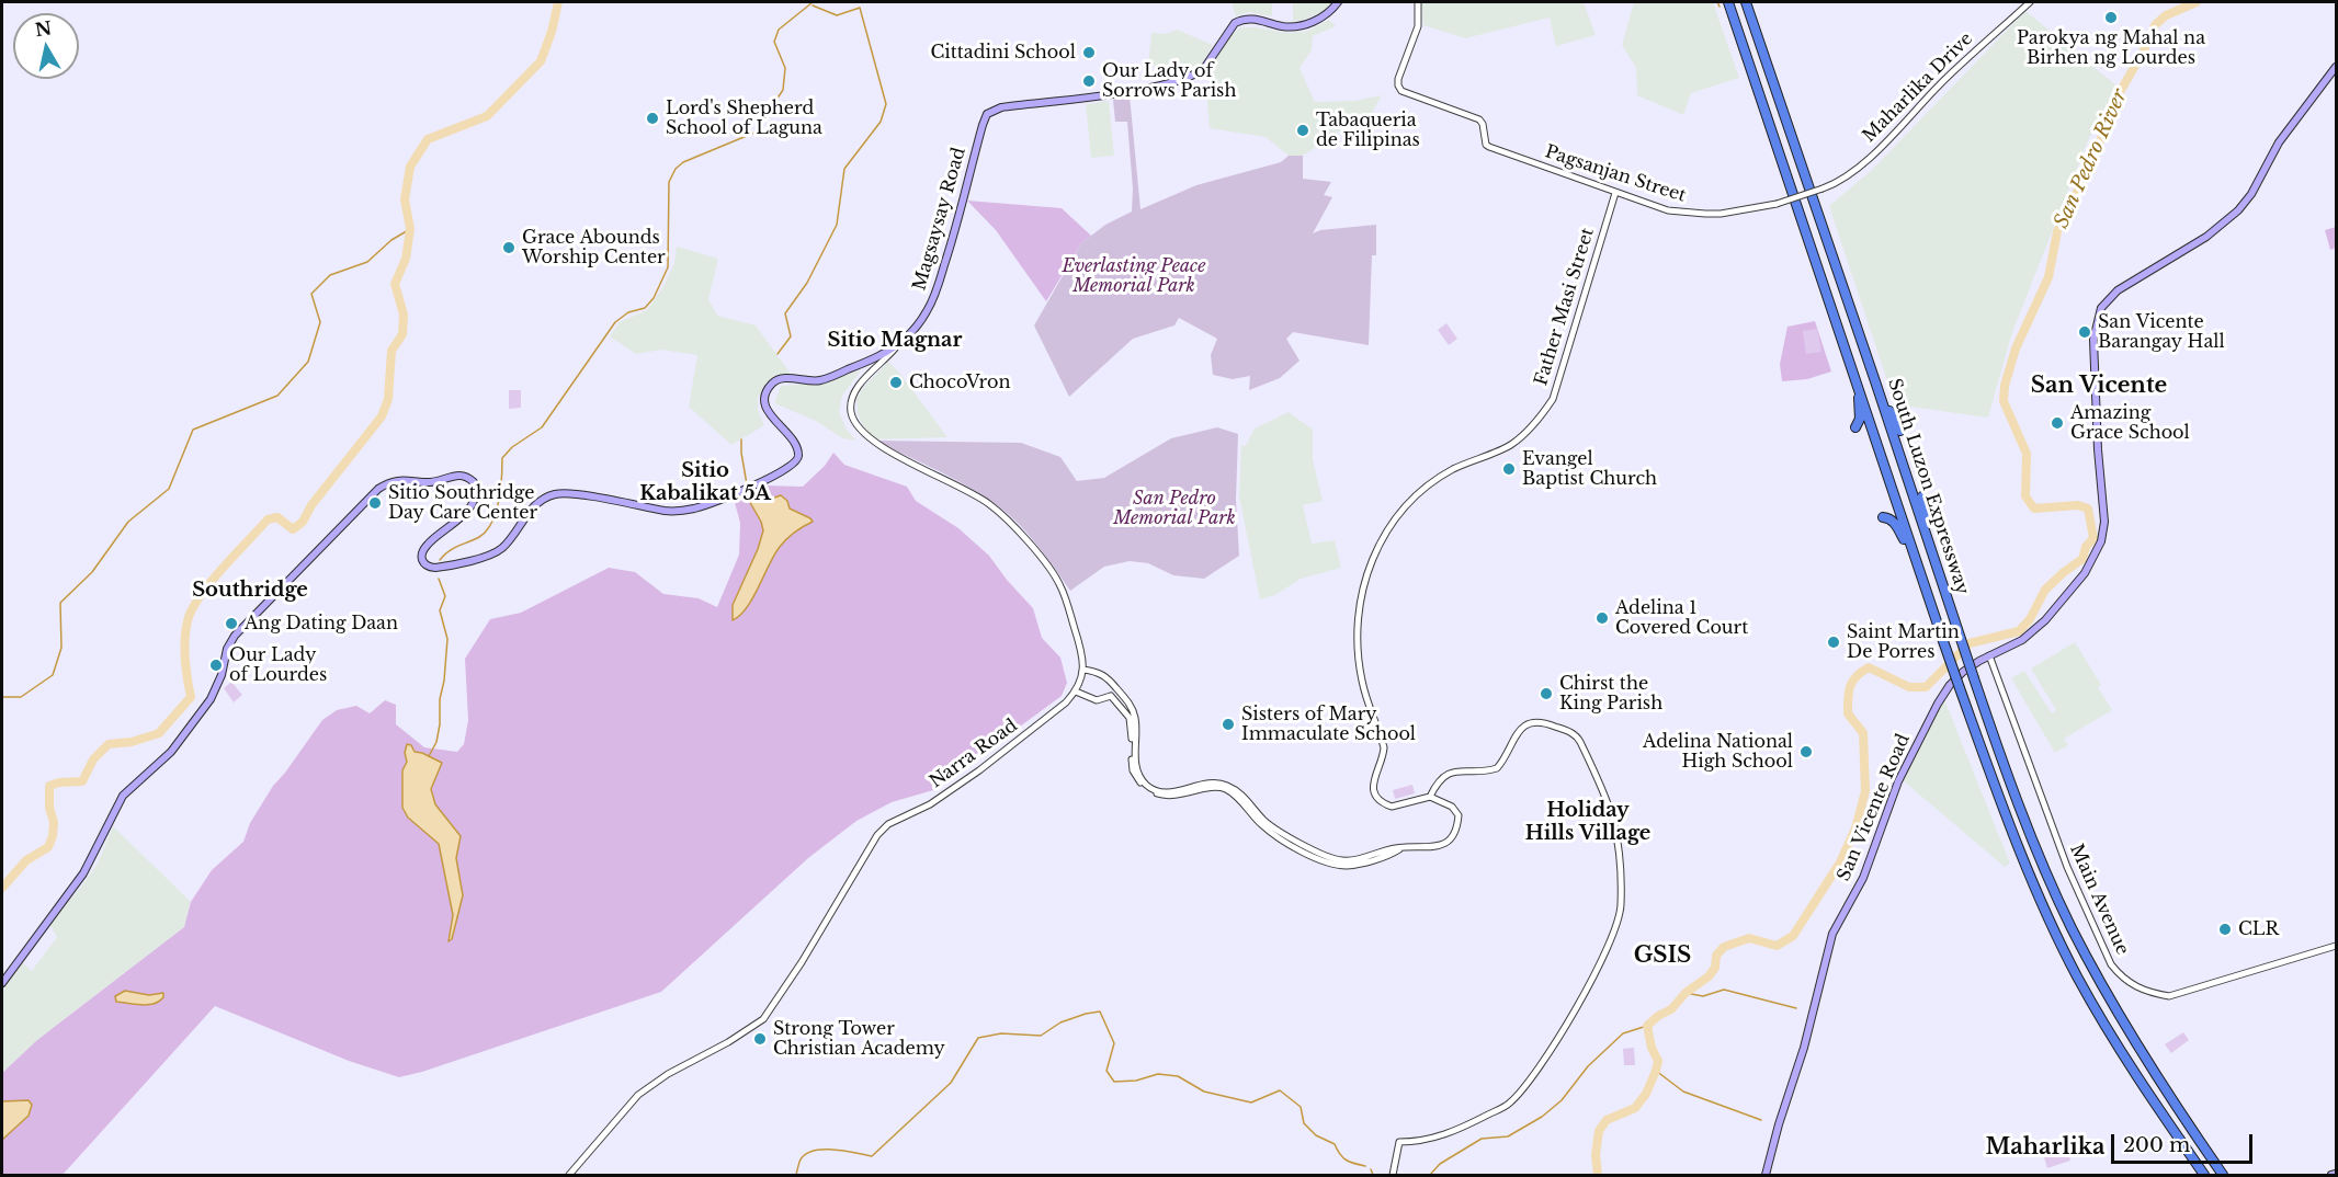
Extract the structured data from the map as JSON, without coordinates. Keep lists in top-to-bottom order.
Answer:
{
  "streets": {
    "highway": ["South Luzon Expressway"],
    "main road": ["Magsaysay Road", "San Vicente Road"],
    "street": [
      "Maharlika Drive",
      "Pagsanjan Street",
      "Father Masi Street",
      "Narra Road",
      "Main Avenue"
    ]
  },
  "crossings": [
    ["Maharlika Drive", "Pagsanjan Street"],
    ["Pagsanjan Street", "Father Masi Street"],
    ["Magsaysay Road", "Narra Road"],
    ["San Vicente Road", "Main Avenue"]
  ],
  "districts": [
    "Sitio Magnar",
    "San Vicente",
    "Sitio Kabalikat 5A",
    "Southridge",
    "Holiday Hills Village",
    "GSIS",
    "Maharlika"
  ],
  "water": ["San Pedro River"],
  "parks": ["Everlasting Peace Memorial Park", "San Pedro Memorial Park"],
  "places": [
    "Parokya ng Mahal na Birhen ng Lourdes",
    "Cittadini School",
    "Our Lady of Sorrows Parish",
    "Lord's Shepherd School of Laguna",
    "Tabaqueria de Filipinas",
    "Grace Abounds Worship Center",
    "San Vicente Barangay Hall",
    "ChocoVron",
    "Amazing Grace School",
    "Evangel Baptist Church",
    "Sitio Southridge Day Care Center",
    "Adelina 1 Covered Court",
    "Ang Dating Daan",
    "Saint Martin De Porres",
    "Our Lady of Lourdes",
    "Chirst the King Parish",
    "Sisters of Mary Immaculate School",
    "Adelina National High School",
    "CLR",
    "Strong Tower Christian Academy"
  ],
  "scale_bar": "200 m",
  "north": "top"
}
